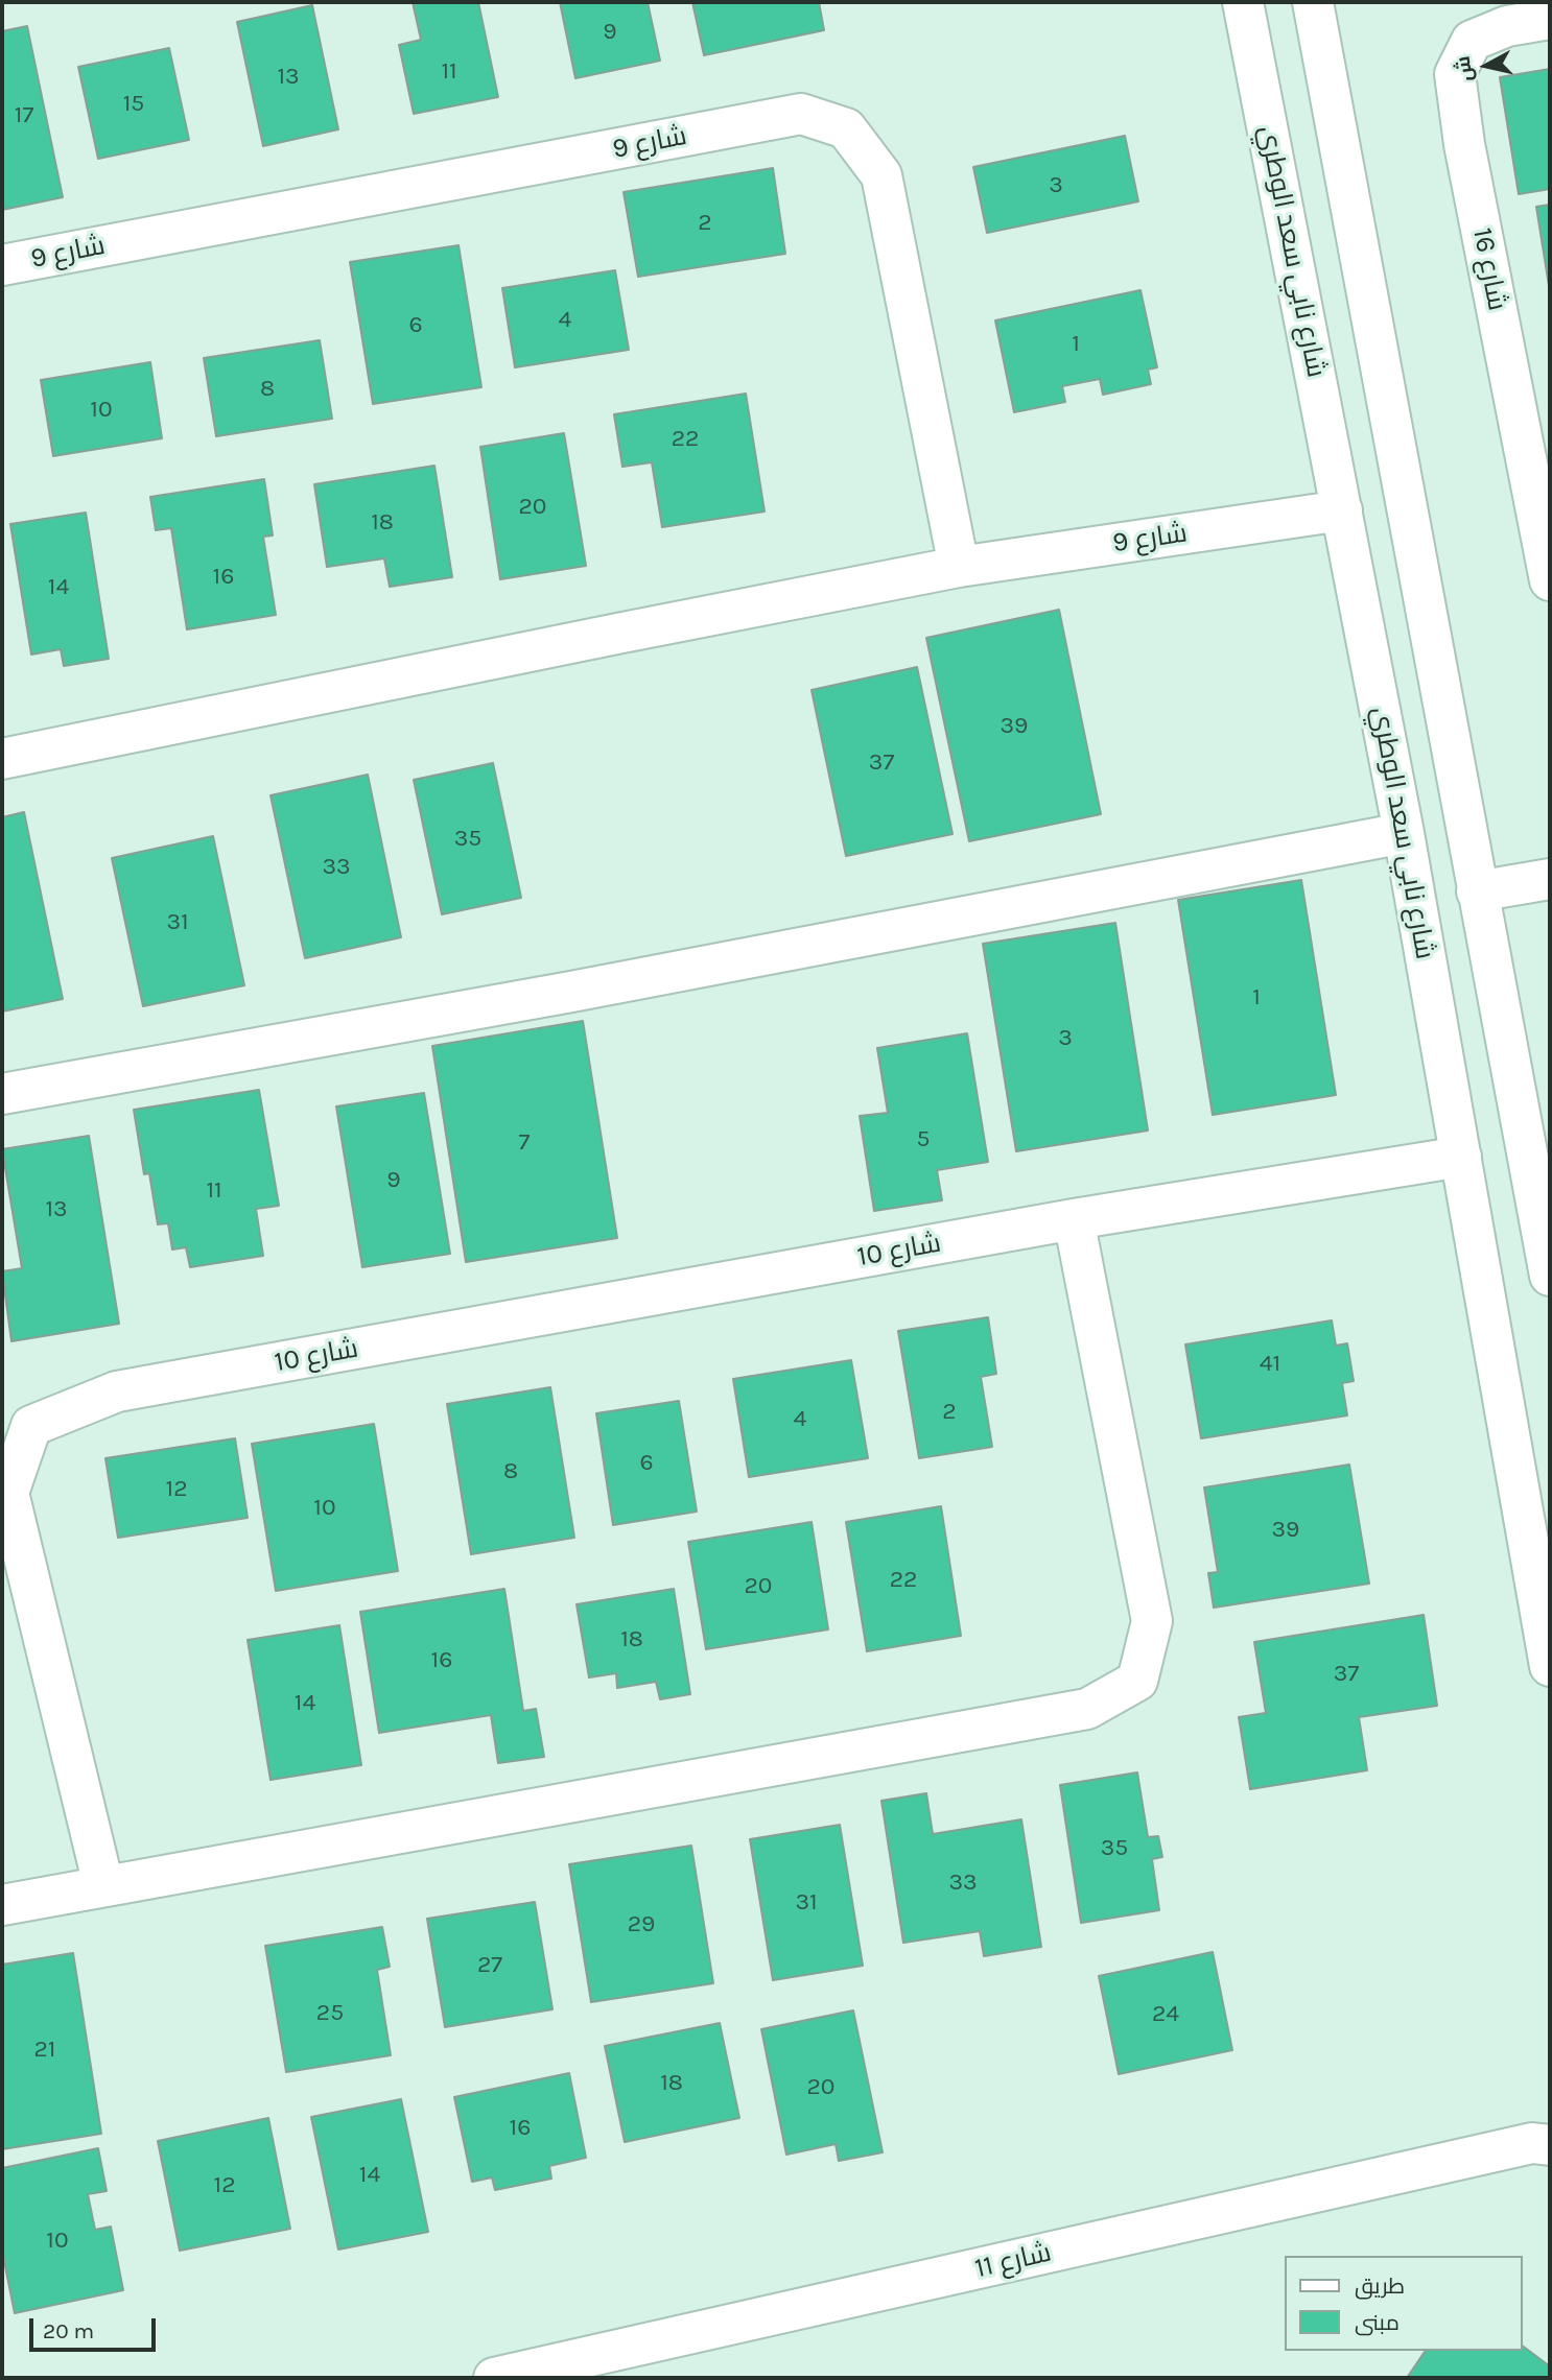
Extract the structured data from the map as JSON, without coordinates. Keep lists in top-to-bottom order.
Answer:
{
  "streets": {
    "street": [
      "شارع 9",
      "شارع نابي سعد الوطري",
      "شارع 16",
      "شارع 10",
      "شارع 11"
    ]
  },
  "crossings": [
    ["شارع 9", "شارع نابي سعد الوطري"],
    ["شارع نابي سعد الوطري", "شارع 10"]
  ],
  "house_numbers": [
    "9",
    "11",
    "13",
    "15",
    "17",
    "3",
    "2",
    "4",
    "6",
    "1",
    "8",
    "10",
    "22",
    "20",
    "18",
    "16",
    "14",
    "39",
    "37",
    "35",
    "33",
    "31",
    "1",
    "3",
    "5",
    "7",
    "9",
    "11",
    "13",
    "41",
    "2",
    "4",
    "6",
    "8",
    "12",
    "10",
    "39",
    "22",
    "20",
    "18",
    "16",
    "37",
    "14",
    "35",
    "33",
    "31",
    "29",
    "27",
    "25",
    "24",
    "21",
    "18",
    "20",
    "16",
    "14",
    "12",
    "10"
  ],
  "legend": ["طريق", "مبنى"],
  "scale_bar": "20 m",
  "north": "left"
}
